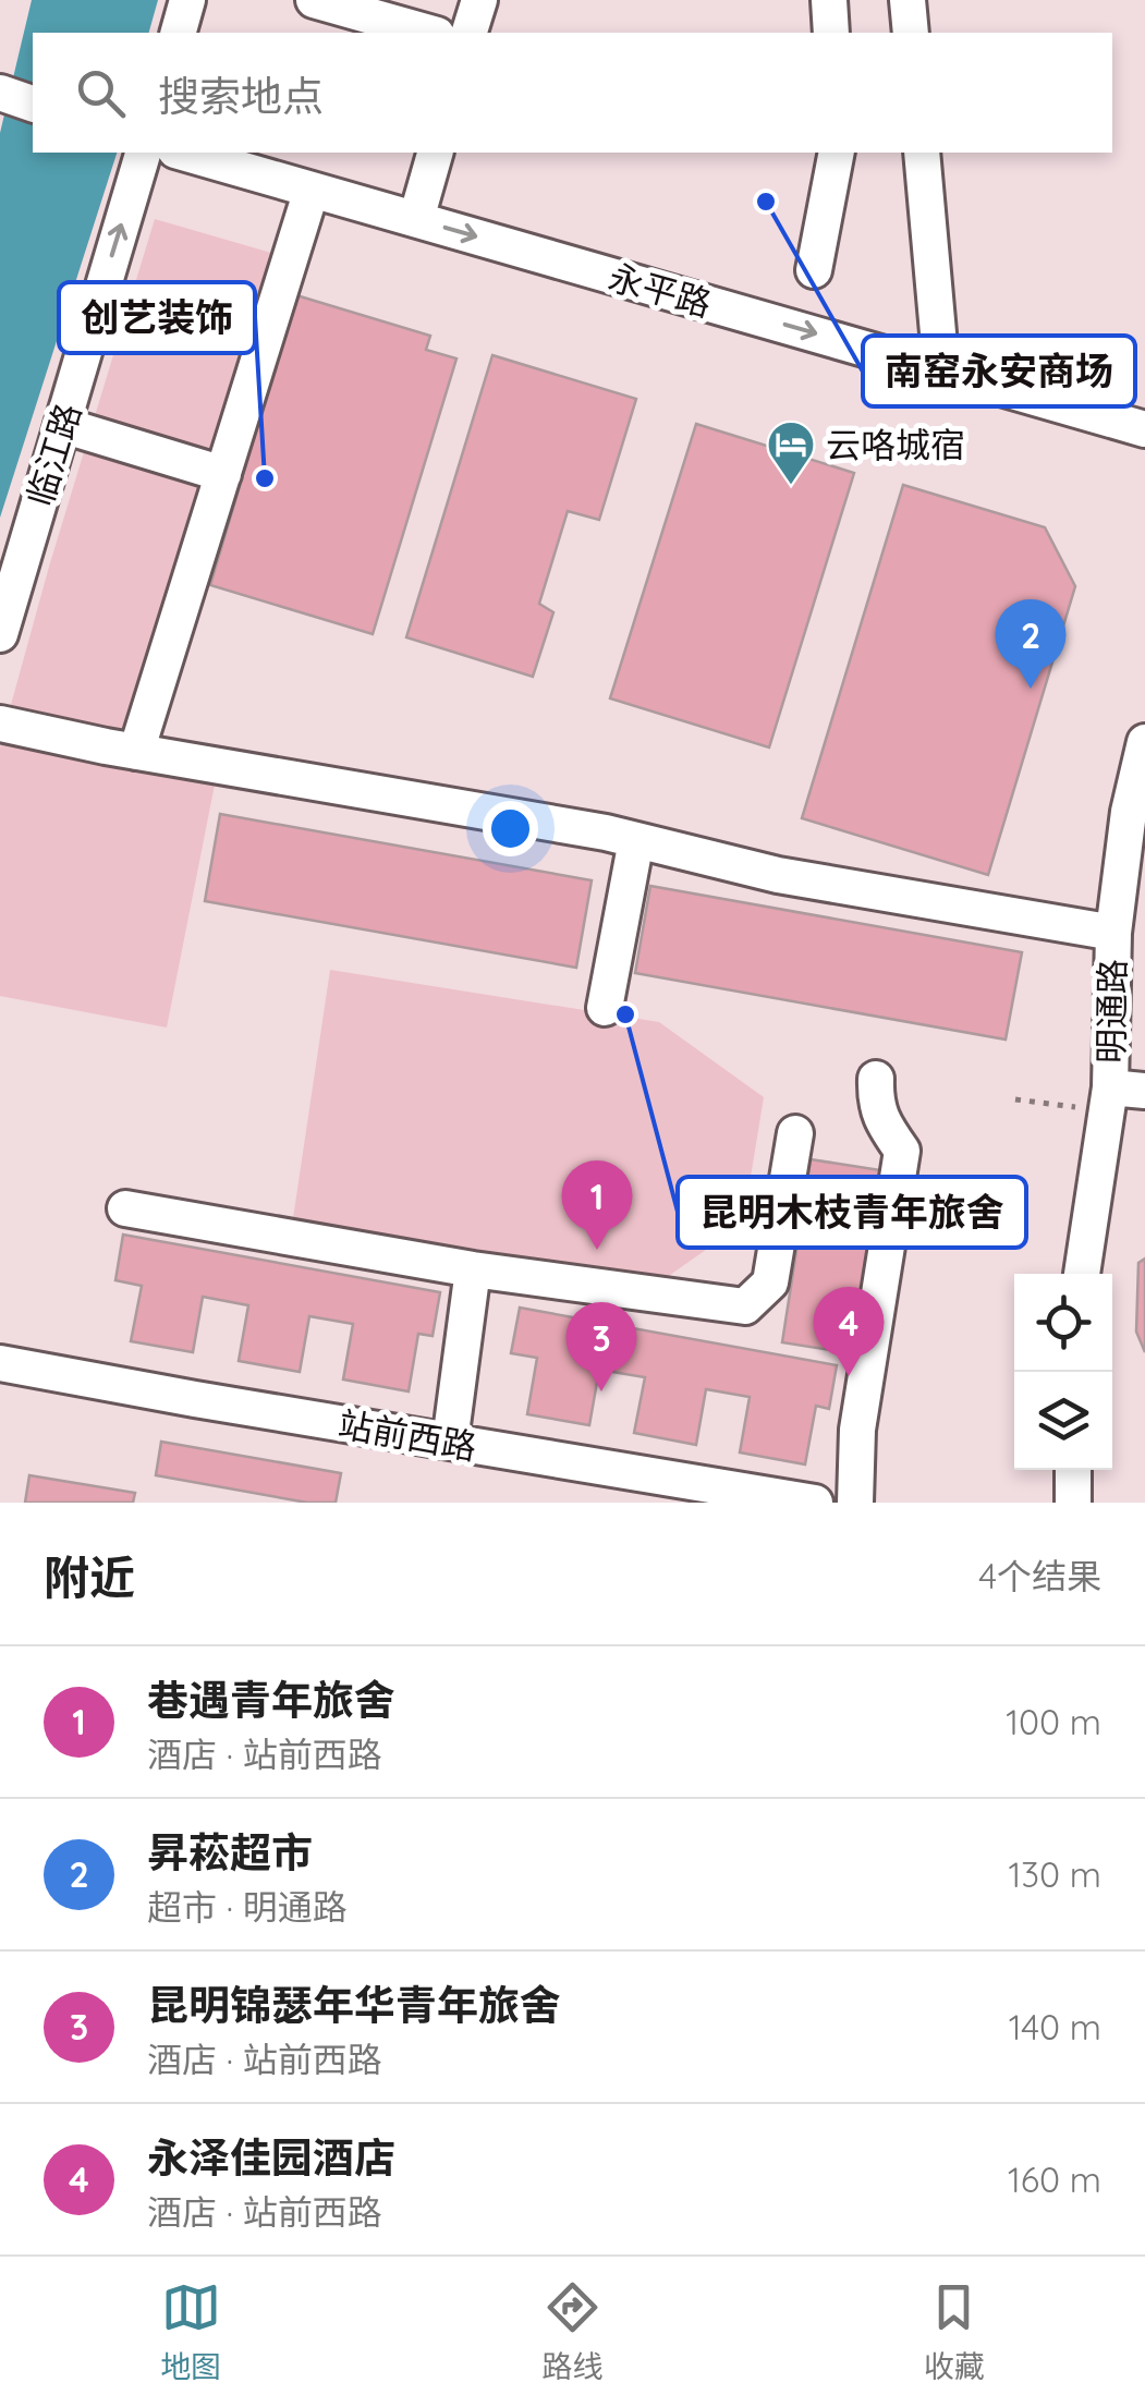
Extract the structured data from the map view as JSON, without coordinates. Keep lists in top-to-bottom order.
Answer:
{
  "streets": {
    "street": [
      "永平路",
      "临江路",
      "明通路",
      "站前西路"
    ]
  },
  "one_way": ["永平路"],
  "places": {
    "other": ["南窑永安商场", "创艺装饰", "昆明木枝青年旅舍"],
    "hotel": ["云咯城宿"]
  },
  "page": {
    "search": "搜索地点",
    "pins": [
      "2",
      "1",
      "4",
      "3"
    ],
    "heading": ["附近", "4个结果"],
    "list": [
      {
        "mark": "1",
        "name": "巷遇青年旅舍",
        "note": "酒店 · 站前西路",
        "value": "100 m"
      },
      {
        "mark": "2",
        "name": "昇菘超市",
        "note": "超市 · 明通路",
        "value": "130 m"
      },
      {
        "mark": "3",
        "name": "昆明锦瑟年华青年旅舍",
        "note": "酒店 · 站前西路",
        "value": "140 m"
      },
      {
        "mark": "4",
        "name": "永泽佳园酒店",
        "note": "酒店 · 站前西路",
        "value": "160 m"
      }
    ],
    "nav": ["地图", "路线", "收藏"]
  }
}
